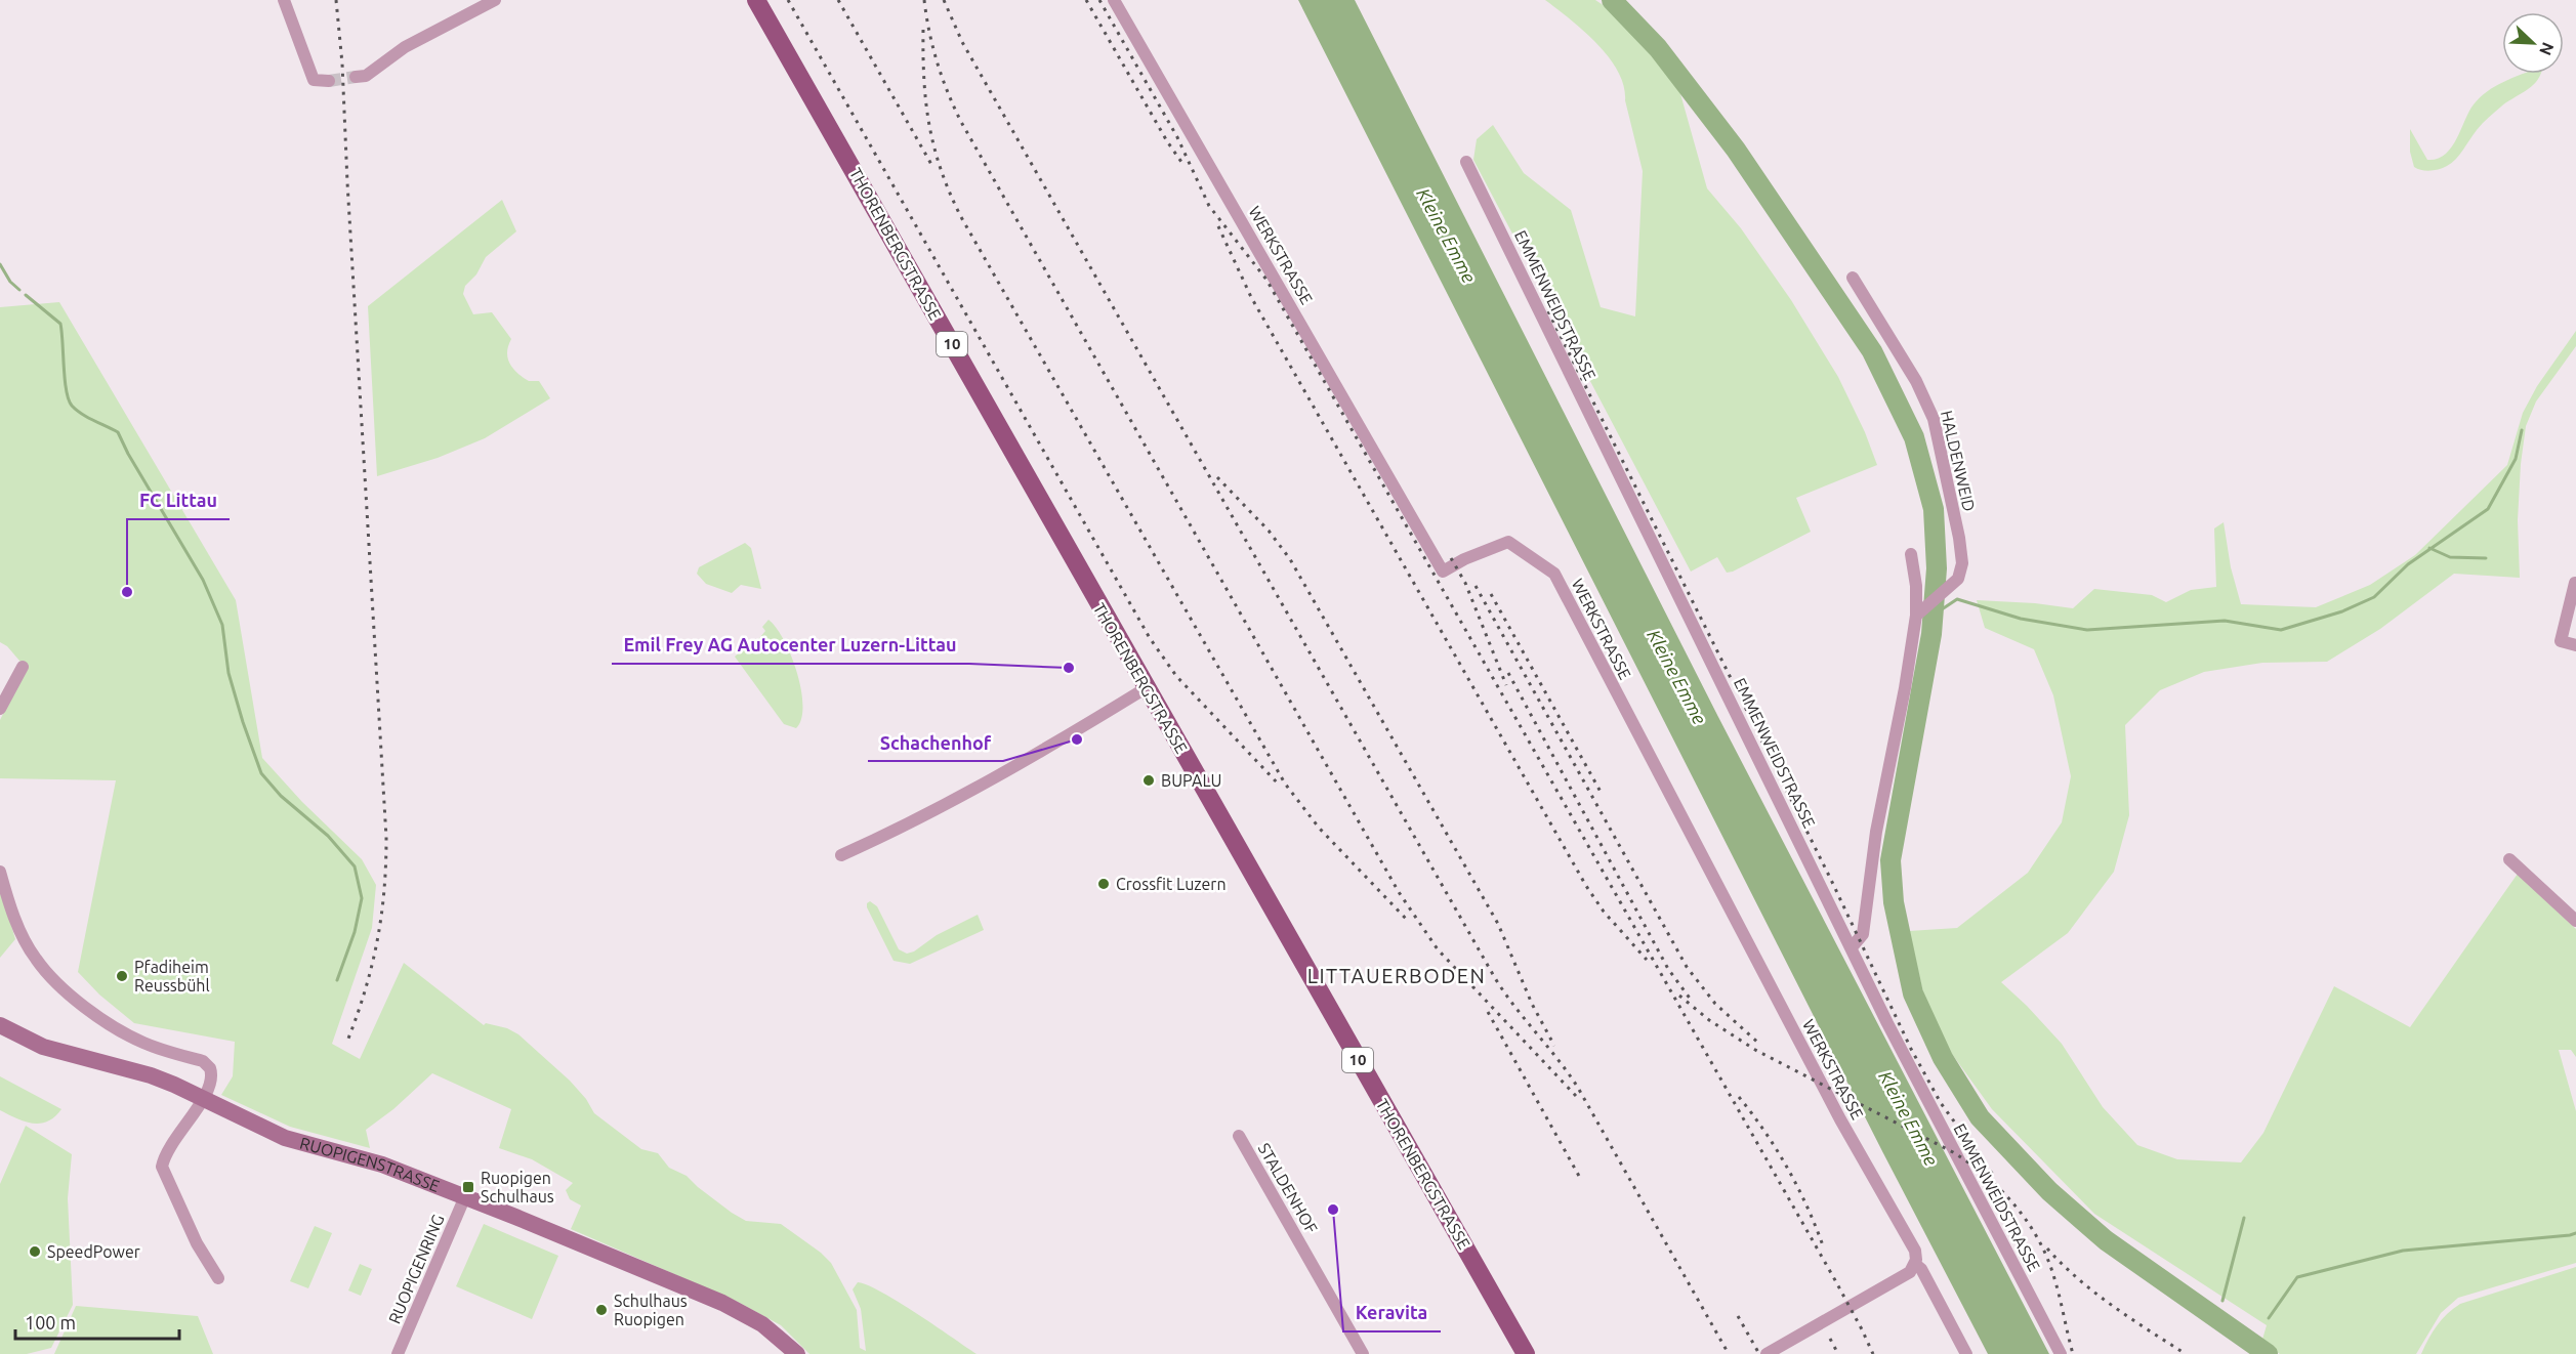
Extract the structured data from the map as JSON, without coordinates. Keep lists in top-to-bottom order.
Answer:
{
  "streets": {
    "main road": ["THORENBERGSTRASSE", "10"],
    "street": [
      "WERKSTRASSE",
      "EMMENWEIDSTRASSE",
      "HALDENWEID",
      "RUOPIGENSTRASSE",
      "STALDENHOF",
      "RUOPIGENRING"
    ]
  },
  "crossings": [
    ["RUOPIGENSTRASSE", "RUOPIGENRING"]
  ],
  "districts": ["LITTAUERBODEN"],
  "water": ["Kleine Emme"],
  "places": {
    "other": [
      "FC Littau",
      "Emil Frey AG Autocenter Luzern-Littau",
      "Schachenhof",
      "BUPALU",
      "Crossfit Luzern",
      "Pfadiheim Reussbühl",
      "Keravita",
      "SpeedPower",
      "Schulhaus Ruopigen"
    ],
    "transit": ["Ruopigen Schulhaus"]
  },
  "scale_bar": "100 m",
  "north": "bottom right"
}
